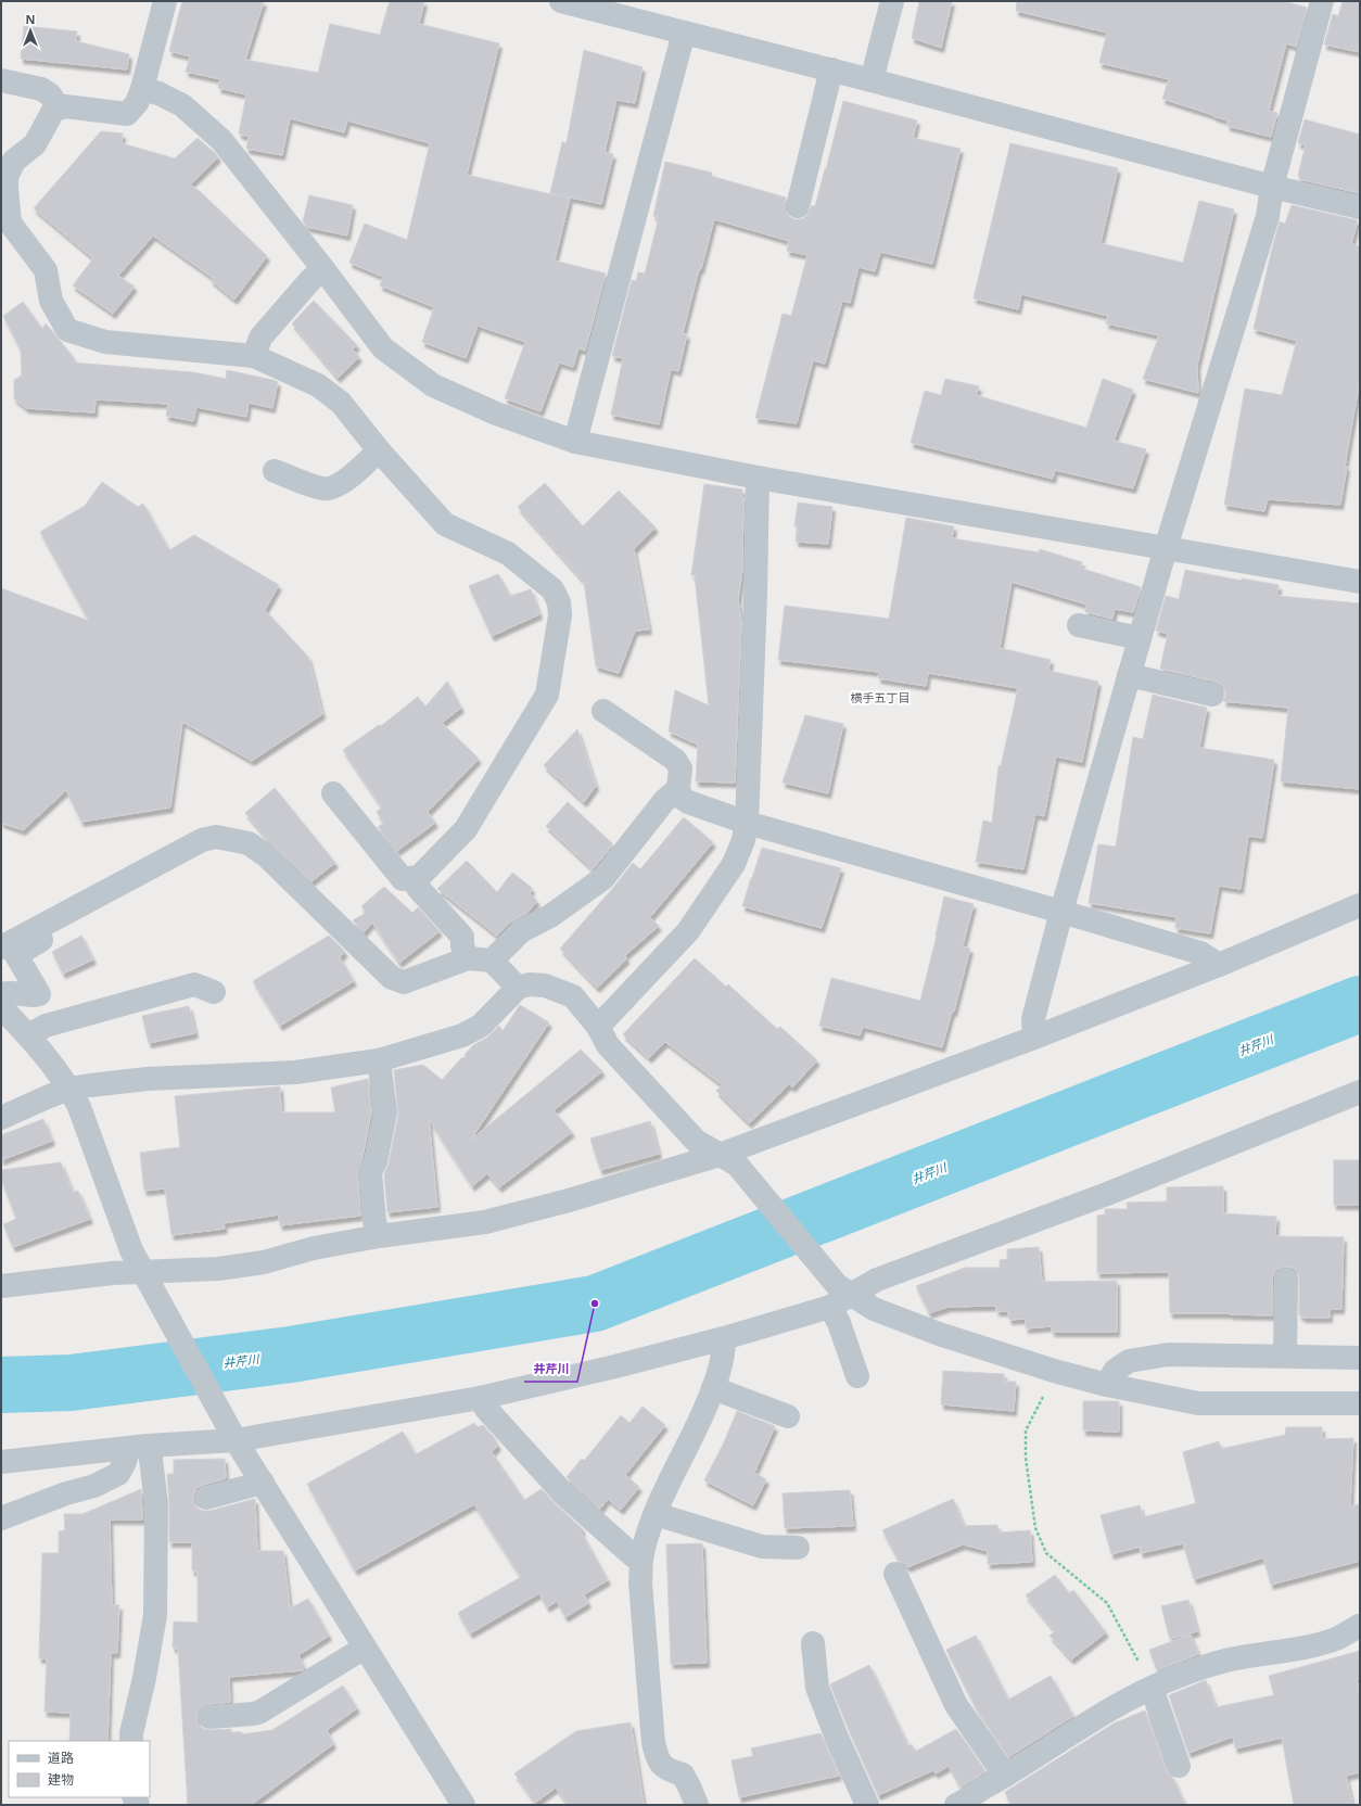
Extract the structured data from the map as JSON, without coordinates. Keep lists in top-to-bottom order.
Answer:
{
  "districts": ["横手五丁目"],
  "water": ["井芹川"],
  "places": ["井芹川"],
  "legend": ["道路", "建物"],
  "north": "top"
}
